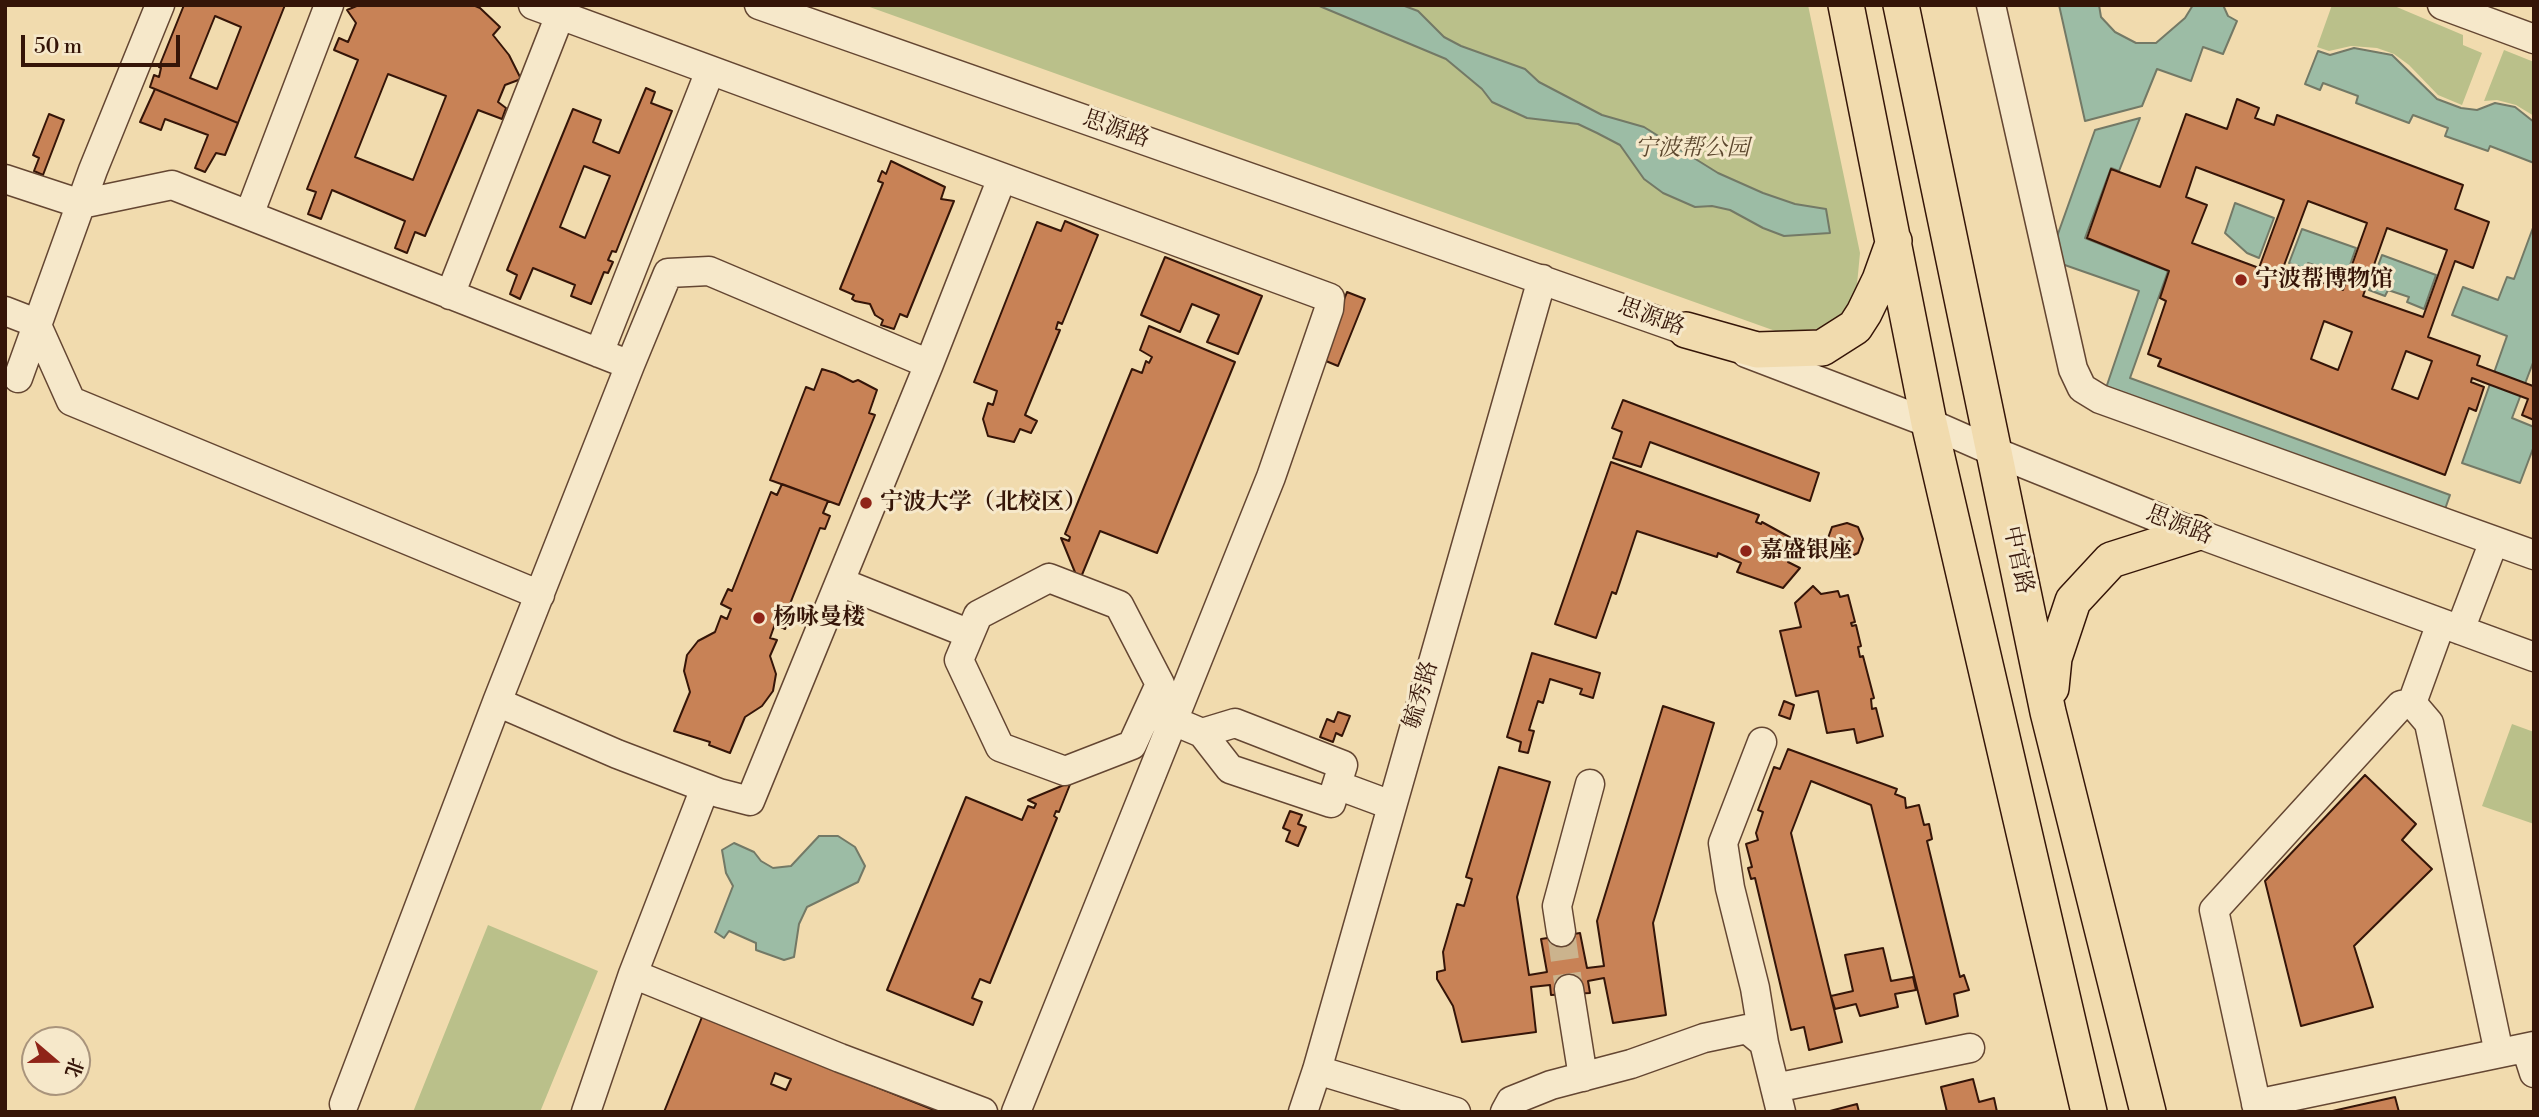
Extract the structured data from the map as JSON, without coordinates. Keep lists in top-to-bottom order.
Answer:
{
  "streets": {
    "main road": ["中官路"],
    "street": ["思源路", "毓秀路"]
  },
  "crossings": [
    ["思源路", "中官路"],
    ["思源路", "毓秀路"]
  ],
  "parks": ["宁波帮公园"],
  "places": [
    "宁波帮博物馆",
    "宁波大学（北校区）",
    "嘉盛银座",
    "杨咏曼楼"
  ],
  "scale_bar": "50 m",
  "north": "right"
}
